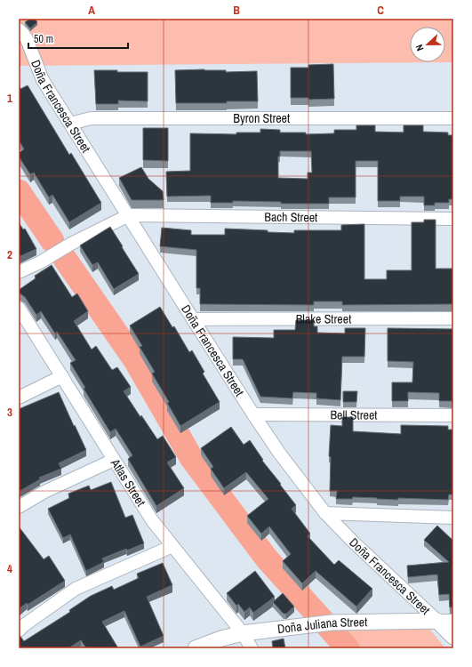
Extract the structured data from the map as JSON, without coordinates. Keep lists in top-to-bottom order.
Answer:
{
  "streets": {
    "street": [
      "Doña Francesca Street",
      "Byron Street",
      "Bach Street",
      "Blake Street",
      "Bell Street",
      "Atlas Street",
      "Doña Juliana Street"
    ]
  },
  "crossings": [
    ["Doña Francesca Street", "Byron Street"],
    ["Doña Francesca Street", "Bach Street"],
    ["Doña Francesca Street", "Blake Street"],
    ["Doña Francesca Street", "Bell Street"],
    ["Doña Francesca Street", "Doña Juliana Street"],
    ["Atlas Street", "Doña Juliana Street"]
  ],
  "scale_bar": "50 m",
  "north": "left",
  "grid": {
    "columns": ["A", "B", "C"],
    "rows": [
      "1",
      "2",
      "3",
      "4"
    ]
  }
}
